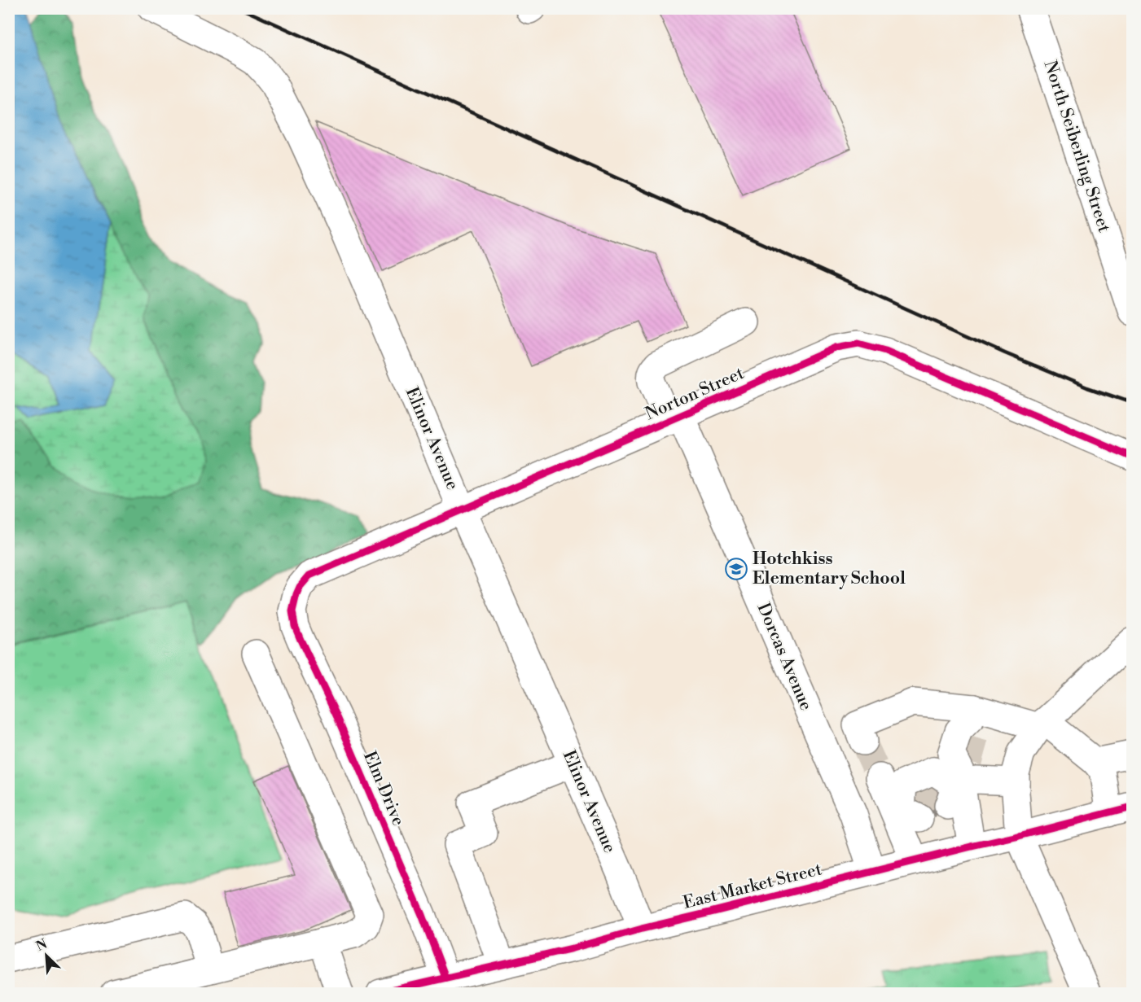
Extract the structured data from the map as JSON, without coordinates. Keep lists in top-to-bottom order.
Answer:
{
  "streets": {
    "street": [
      "North Seiberling Street",
      "Norton Street",
      "Elinor Avenue",
      "Dorcas Avenue",
      "Elm Drive",
      "East Market Street"
    ]
  },
  "crossings": [
    ["Norton Street", "Elinor Avenue"],
    ["Norton Street", "Dorcas Avenue"],
    ["Norton Street", "Elm Drive"],
    ["Elinor Avenue", "East Market Street"],
    ["Dorcas Avenue", "East Market Street"],
    ["Elm Drive", "East Market Street"]
  ],
  "places": {
    "school or university": ["Hotchkiss Elementary School"]
  },
  "north": "top left"
}
